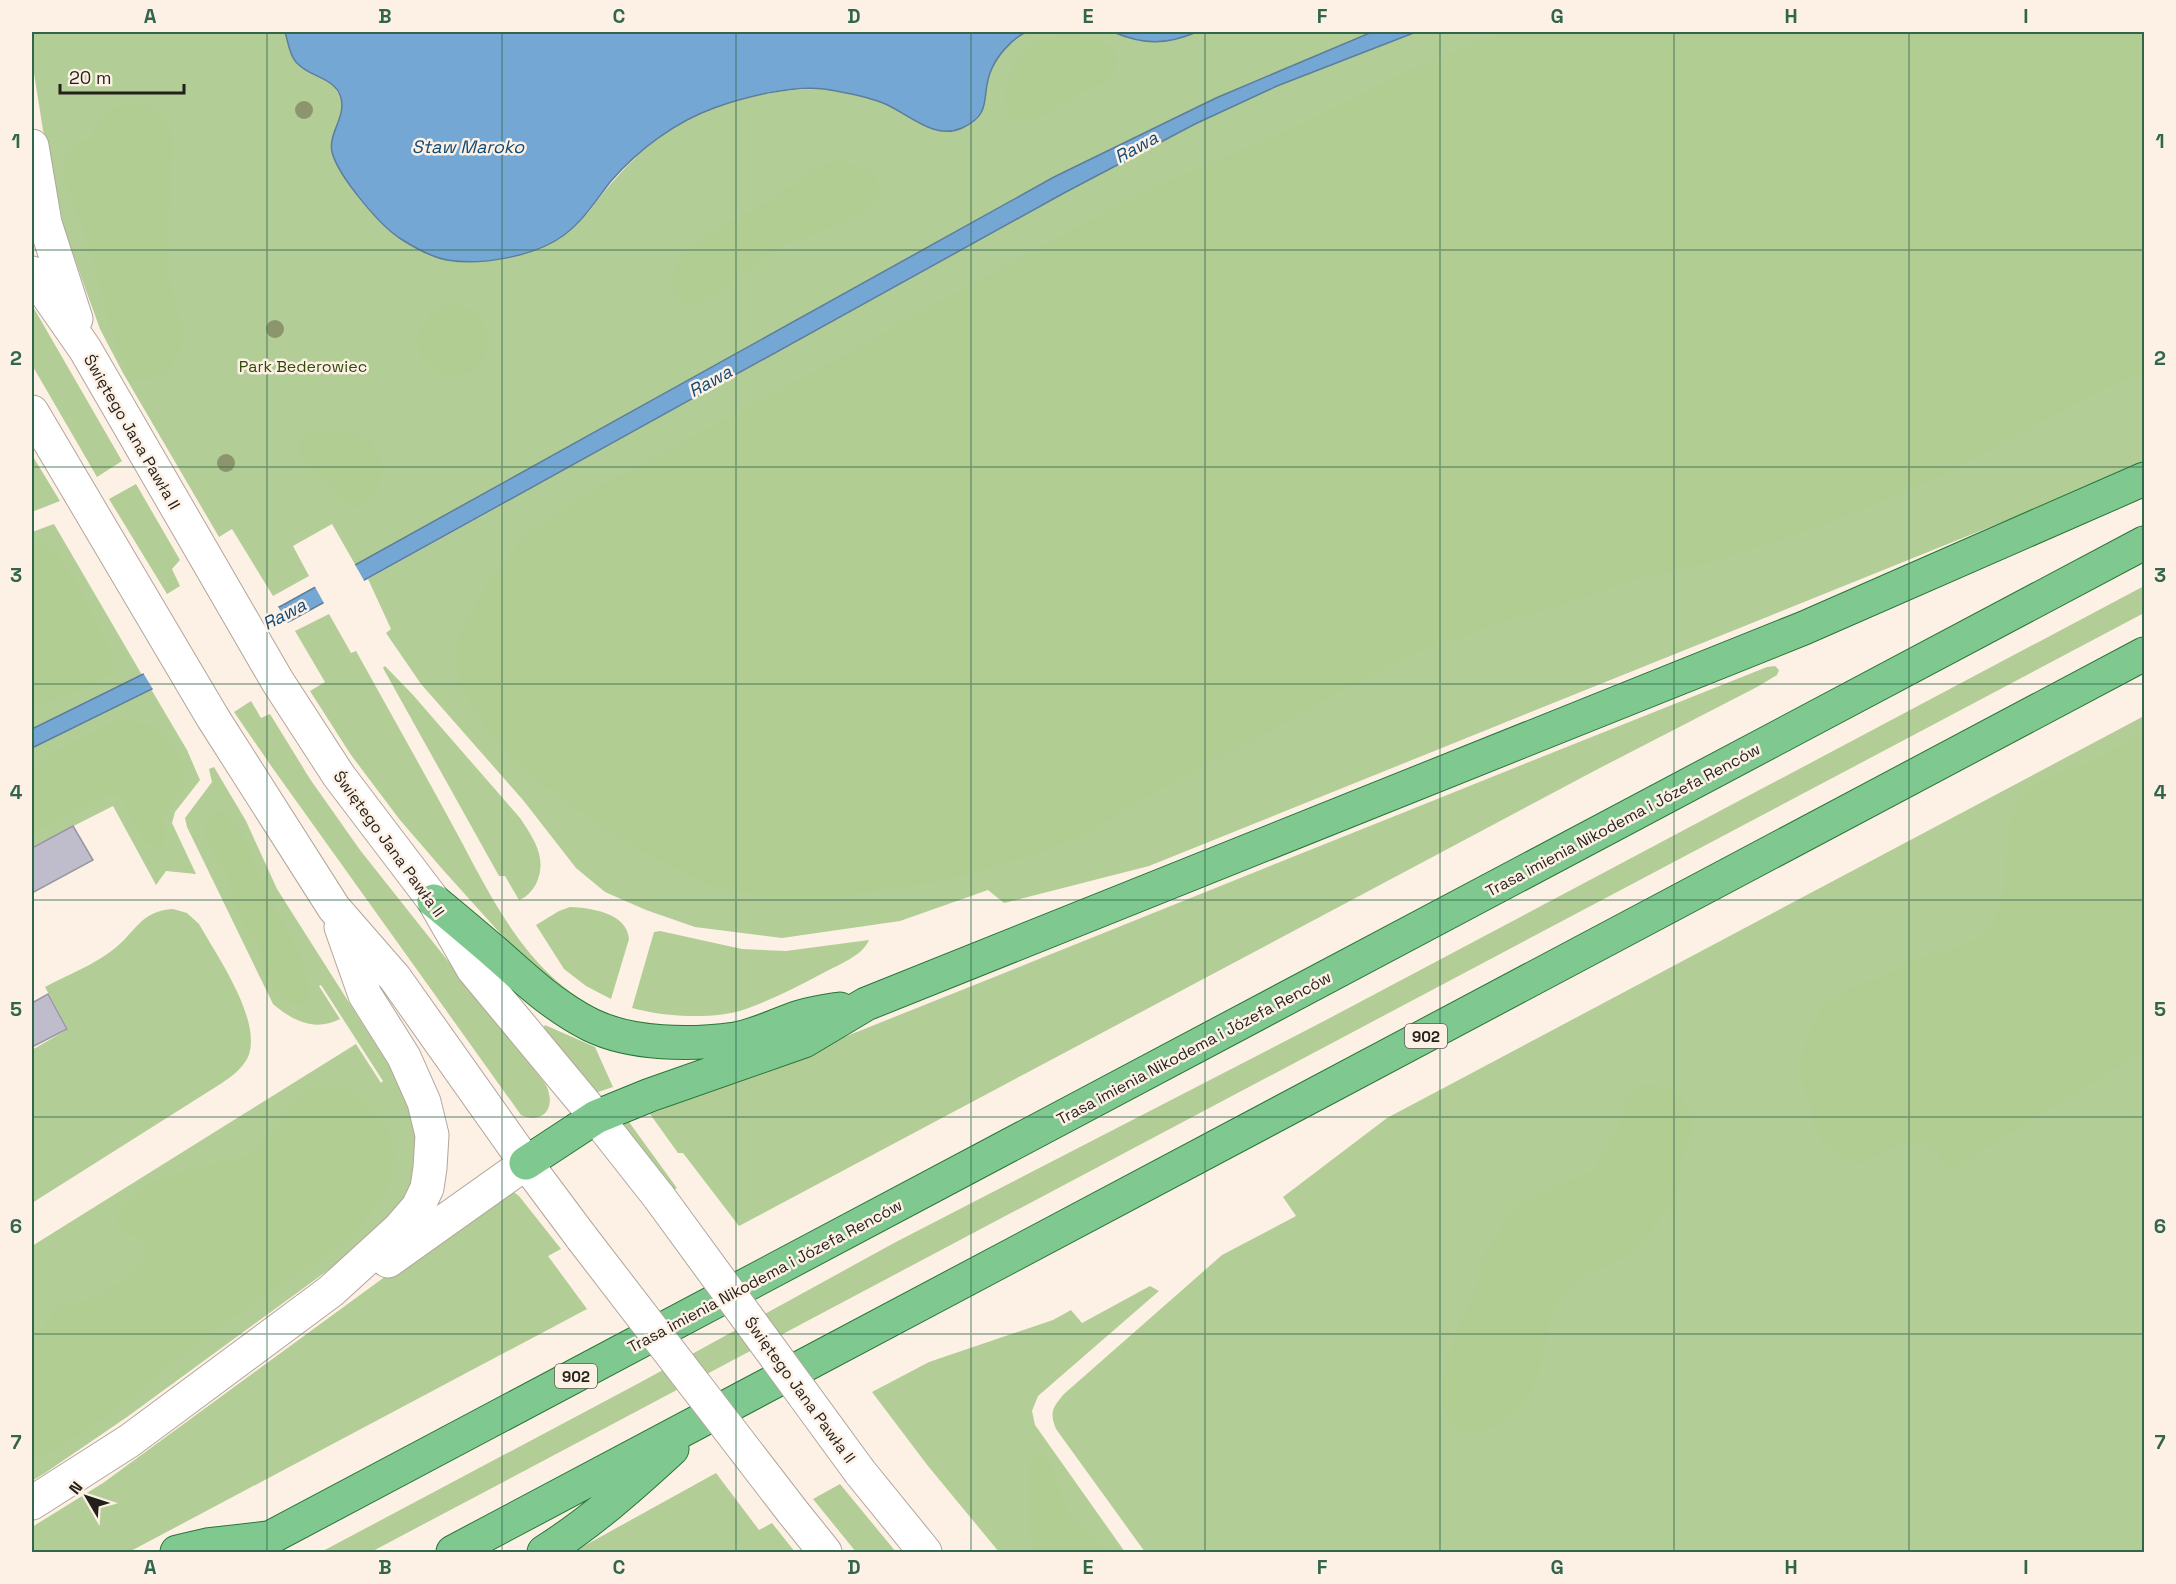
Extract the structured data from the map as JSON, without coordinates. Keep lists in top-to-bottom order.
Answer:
{
  "streets": {
    "main road": ["Trasa imienia Nikodema i Józefa Renców", "902"],
    "street": ["Świętego Jana Pawła II"]
  },
  "water": ["Staw Maroko", "Rawa"],
  "parks": ["Park Bederowiec"],
  "scale_bar": "20 m",
  "north": "top left",
  "grid": {
    "columns": [
      "A",
      "B",
      "C",
      "D",
      "E",
      "F",
      "G",
      "H",
      "I"
    ],
    "rows": [
      "1",
      "2",
      "3",
      "4",
      "5",
      "6",
      "7"
    ]
  }
}
